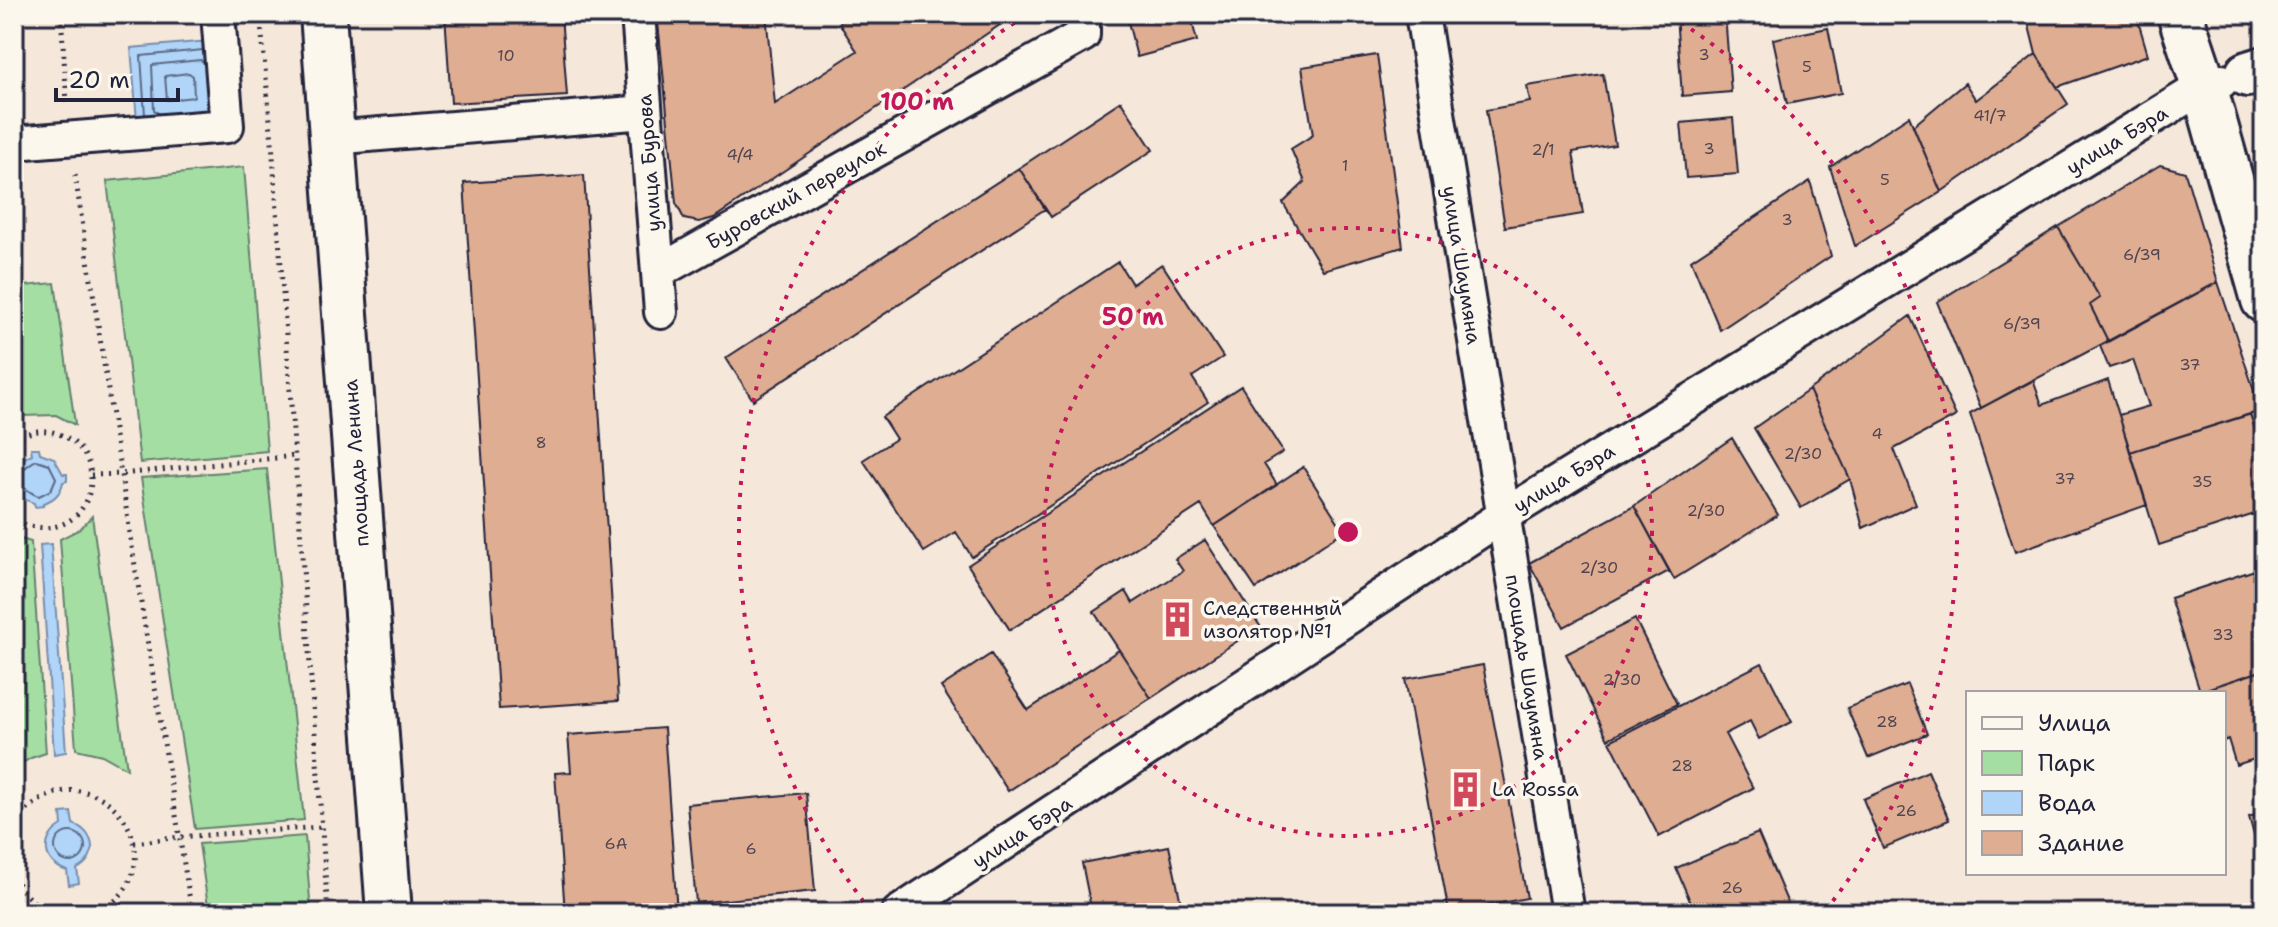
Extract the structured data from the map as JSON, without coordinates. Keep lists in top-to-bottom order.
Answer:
{
  "streets": {
    "main road": ["площадь Ленина"],
    "street": [
      "улица Бэра",
      "улица Бурова",
      "Буровский переулок",
      "улица Шаумяна",
      "площадь Шаумяна"
    ]
  },
  "crossings": [
    ["улица Бэра", "улица Шаумяна"],
    ["улица Бэра", "площадь Шаумяна"],
    ["улица Бурова", "Буровский переулок"],
    ["улица Шаумяна", "площадь Шаумяна"]
  ],
  "places": {
    "building": ["Следственный изолятор №1", "La Rossa"]
  },
  "house_numbers": [
    "3",
    "10",
    "5",
    "41/7",
    "3",
    "2/1",
    "4/4",
    "1",
    "5",
    "3",
    "6/39",
    "6/39",
    "37",
    "4",
    "8",
    "2/30",
    "37",
    "35",
    "2/30",
    "2/30",
    "33",
    "2/30",
    "28",
    "28",
    "26",
    "6А",
    "6",
    "26"
  ],
  "legend": [
    "Улица",
    "Парк",
    "Вода",
    "Здание"
  ],
  "scale_bar": "20 m",
  "rings": ["100 m", "50 m"]
}
